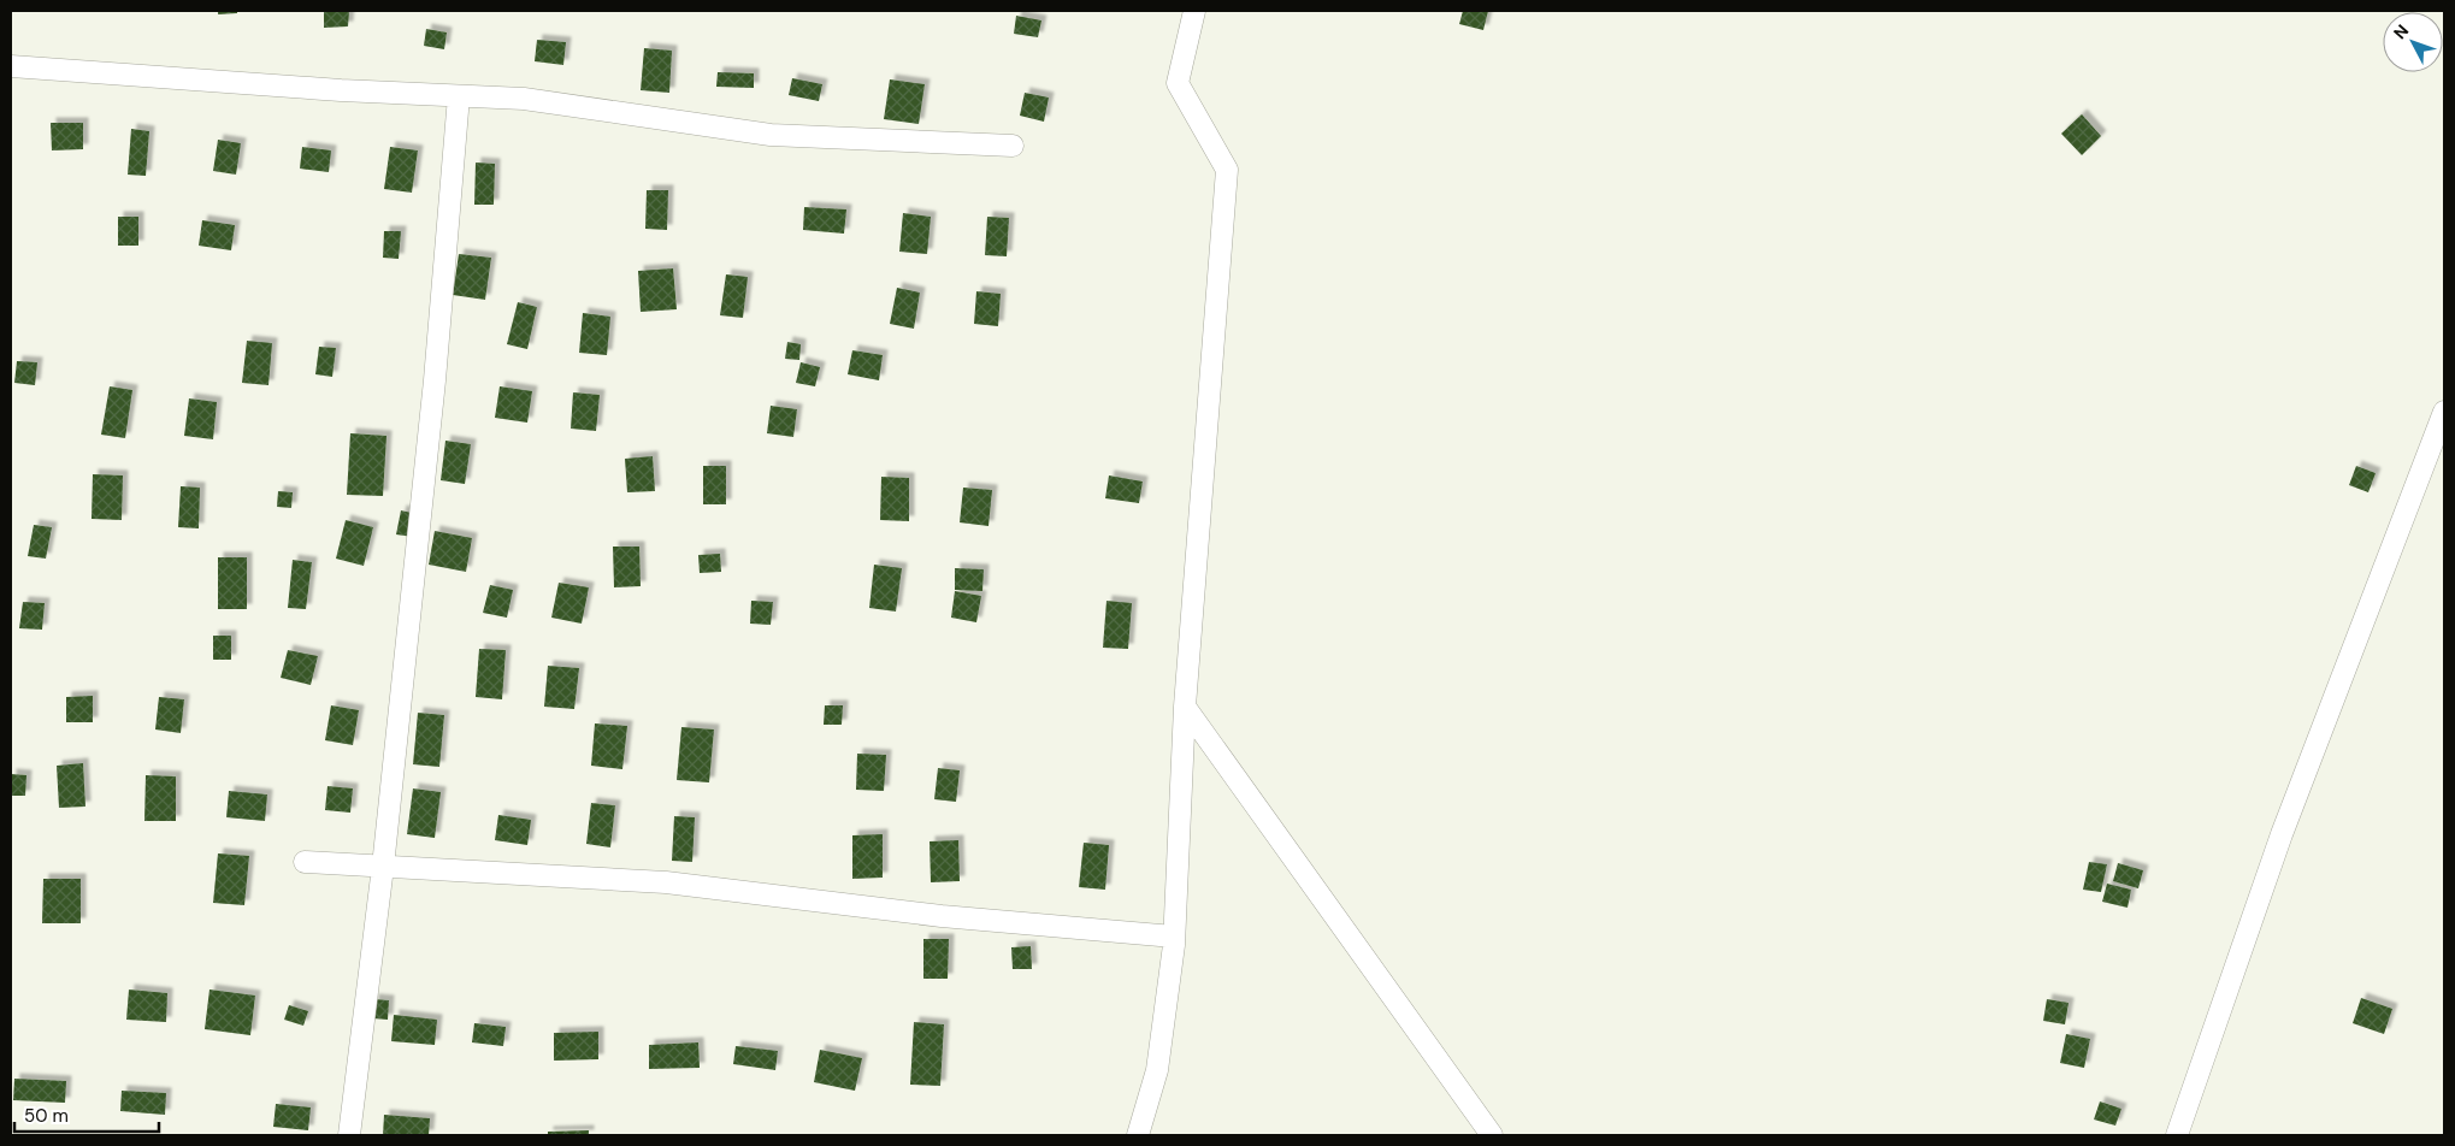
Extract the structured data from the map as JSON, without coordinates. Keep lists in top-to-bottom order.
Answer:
{
  "scale_bar": "50 m",
  "north": "top left"
}
